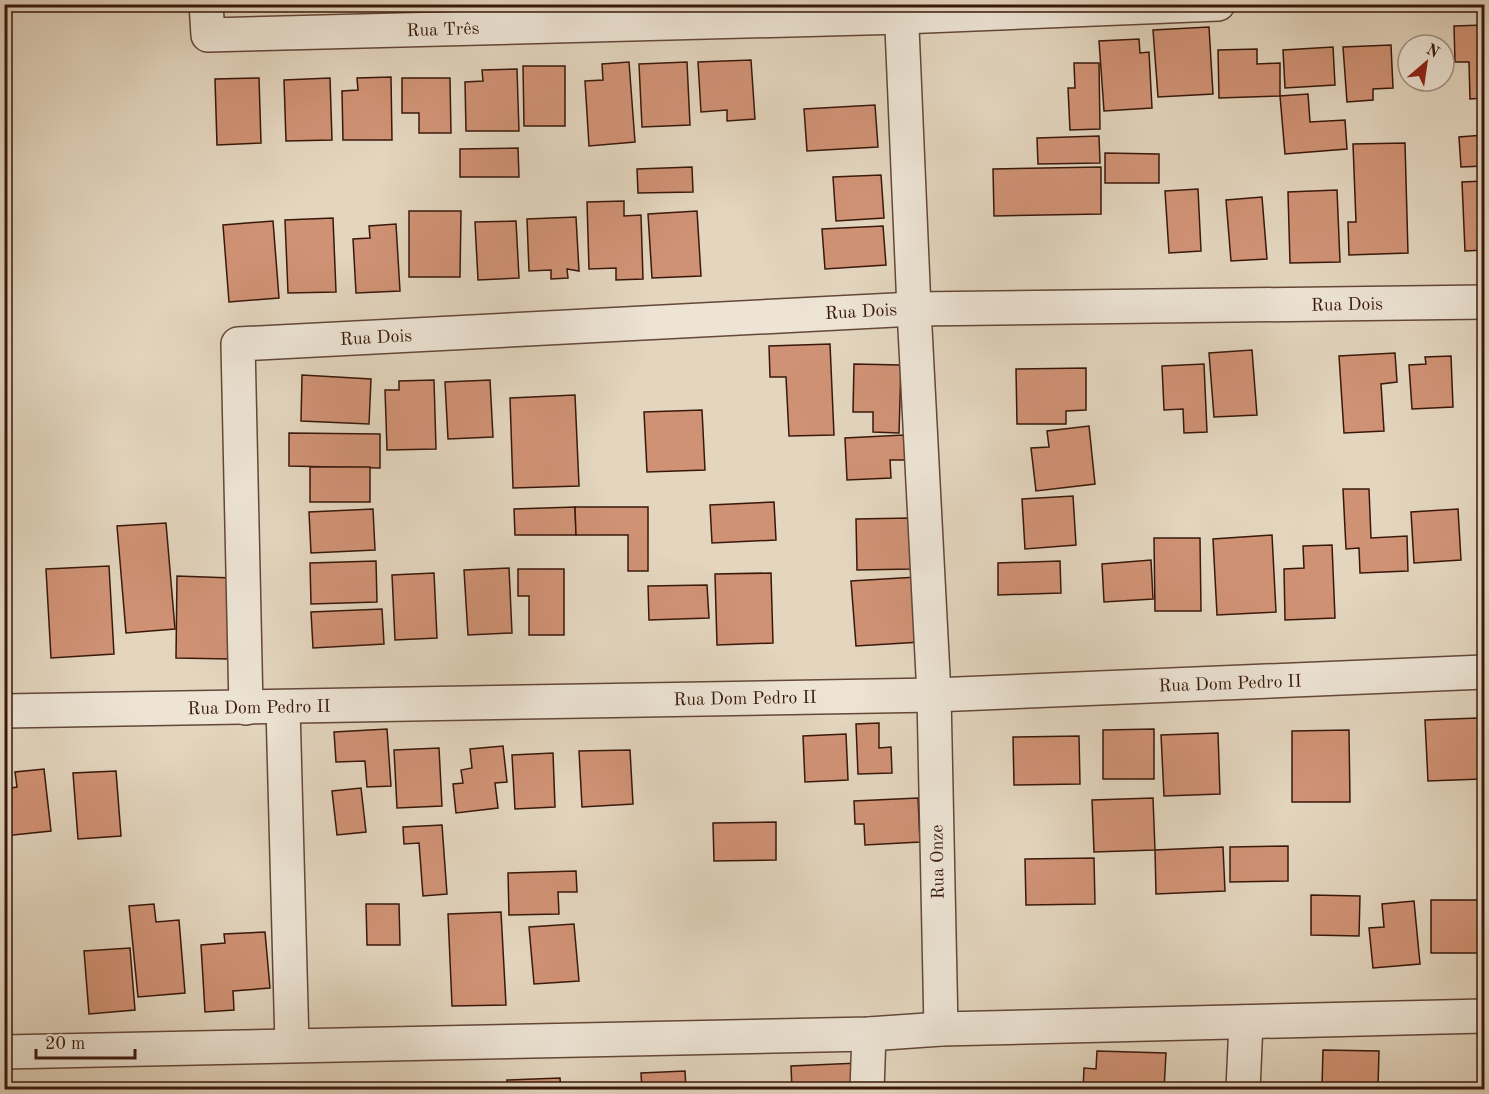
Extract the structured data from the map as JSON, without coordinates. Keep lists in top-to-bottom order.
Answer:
{
  "streets": {
    "street": [
      "Rua Três",
      "Rua Dois",
      "Rua Dom Pedro II",
      "Rua Onze"
    ]
  },
  "crossings": [
    ["Rua Três", "Rua Onze"],
    ["Rua Dois", "Rua Dom Pedro II"],
    ["Rua Dois", "Rua Onze"],
    ["Rua Dom Pedro II", "Rua Onze"]
  ],
  "scale_bar": "20 m",
  "north": "top right"
}
